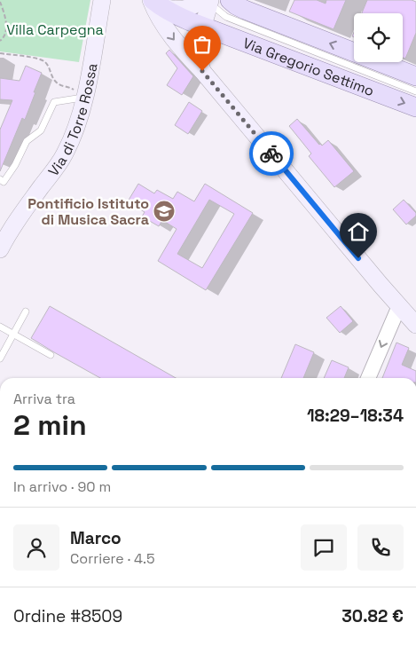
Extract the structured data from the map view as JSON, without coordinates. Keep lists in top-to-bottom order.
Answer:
{
  "streets": {
    "main road": ["Via Gregorio Settimo", "Via di Torre Rossa"]
  },
  "parks": ["Villa Carpegna"],
  "places": {
    "school or university": ["Pontificio Istituto di Musica Sacra"]
  },
  "page": {
    "heading": ["2 min", "Arriva tra", "18:29–18:34"],
    "panel": [
      "Marco",
      "Corriere · 4.5",
      "Ordine #8509",
      "30.82 €"
    ],
    "bar": "In arrivo · 90 m"
  }
}
